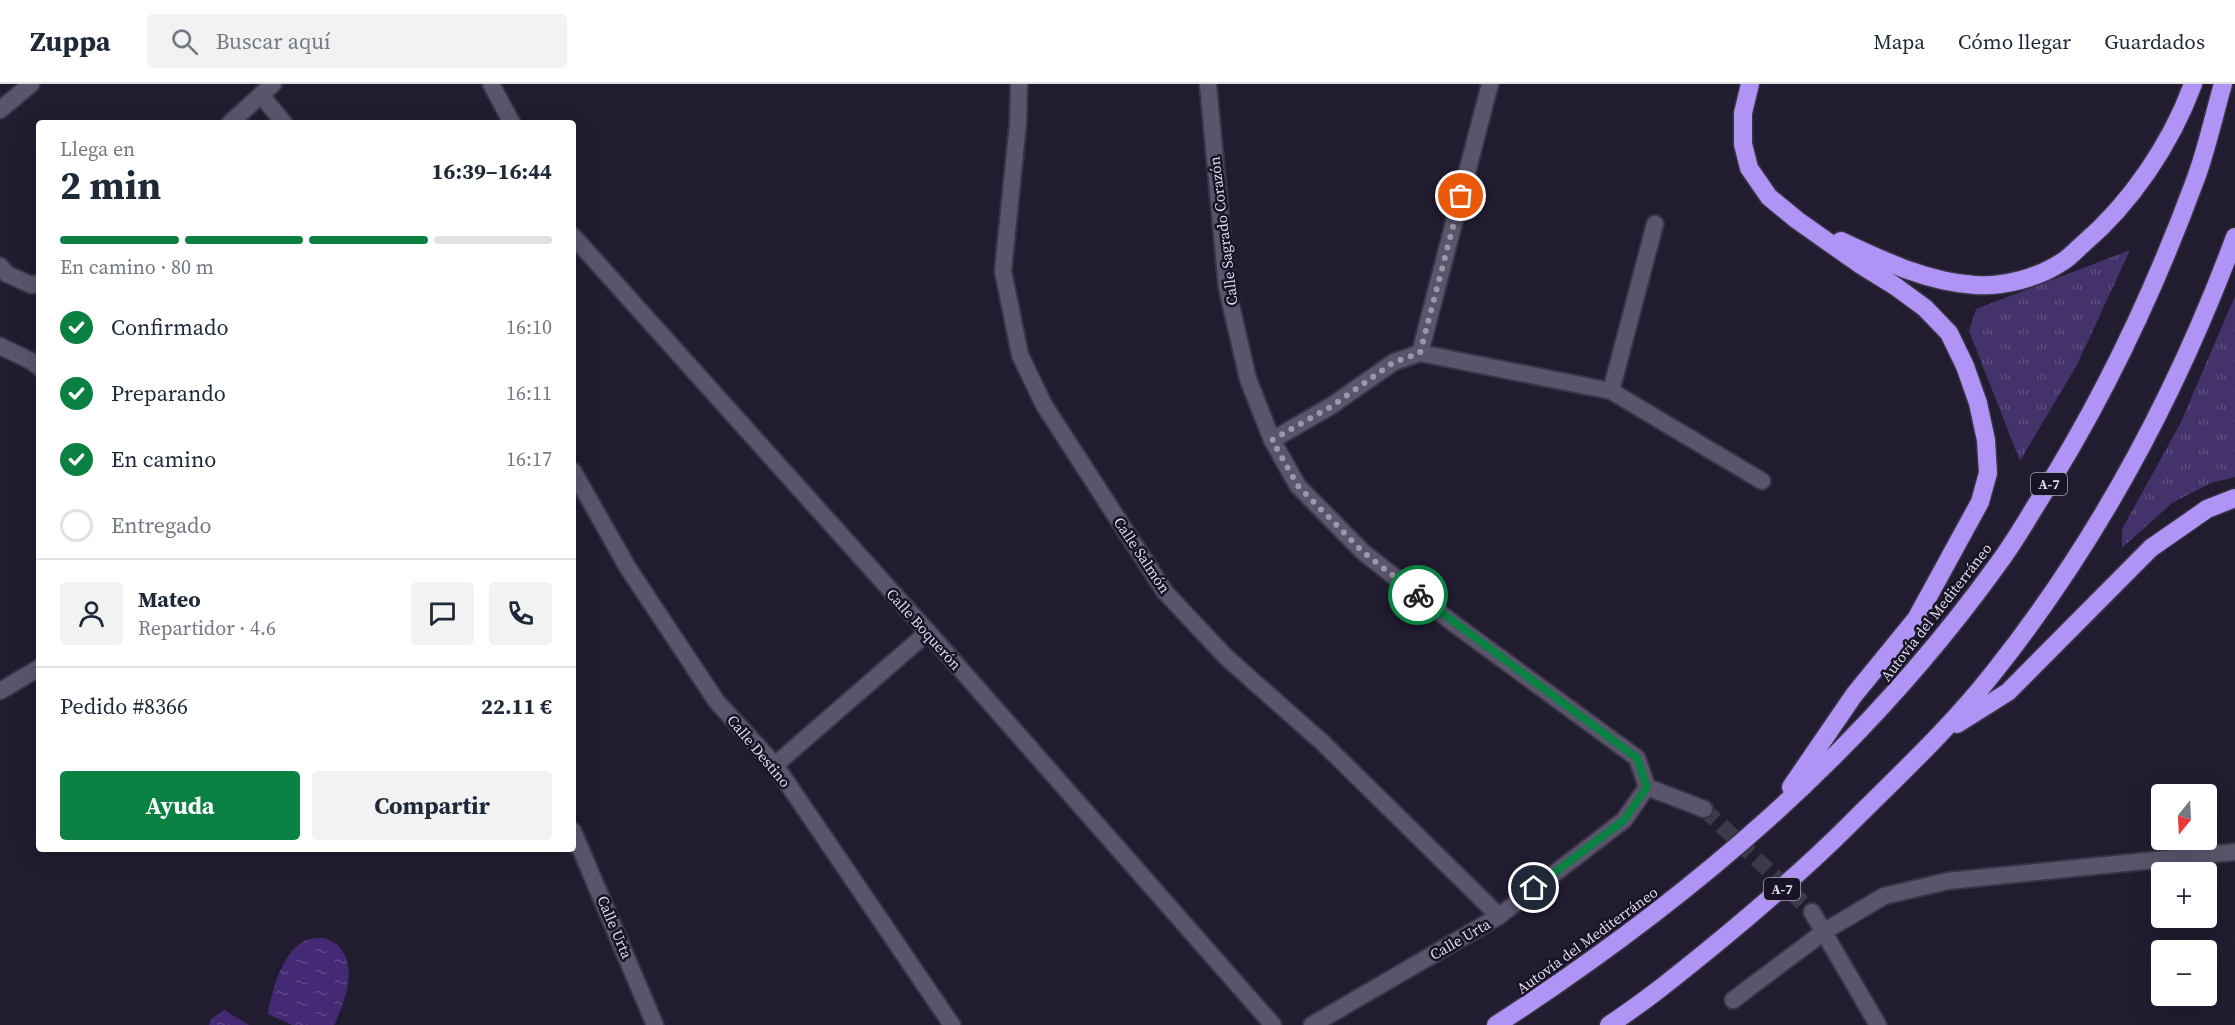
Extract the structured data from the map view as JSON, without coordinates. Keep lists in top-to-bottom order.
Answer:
{
  "streets": {
    "highway": ["A-7", "Autovía del Mediterráneo"],
    "street": [
      "Calle Sagrado Corazón",
      "Calle Salmón",
      "Calle Boquerón",
      "Calle Destino",
      "Calle Urta"
    ]
  },
  "crossings": [
    ["Calle Sagrado Corazón", "Calle Urta"],
    ["Calle Salmón", "Calle Urta"]
  ],
  "north": "bottom",
  "page": {
    "header": "Zuppa",
    "search": "Buscar aquí",
    "nav": ["Mapa", "Cómo llegar", "Guardados"],
    "heading": ["2 min", "Llega en", "16:39–16:44"],
    "panel": [
      "Mateo",
      "Repartidor · 4.6",
      "Pedido #8366",
      "22.11 €"
    ],
    "bar": "En camino · 80 m",
    "list": [
      ["Confirmado", "16:10"],
      ["Preparando", "16:11"],
      ["En camino", "16:17"],
      "Entregado"
    ],
    "buttons": ["Ayuda", "Compartir"],
    "map_buttons": ["+", "−"]
  }
}
